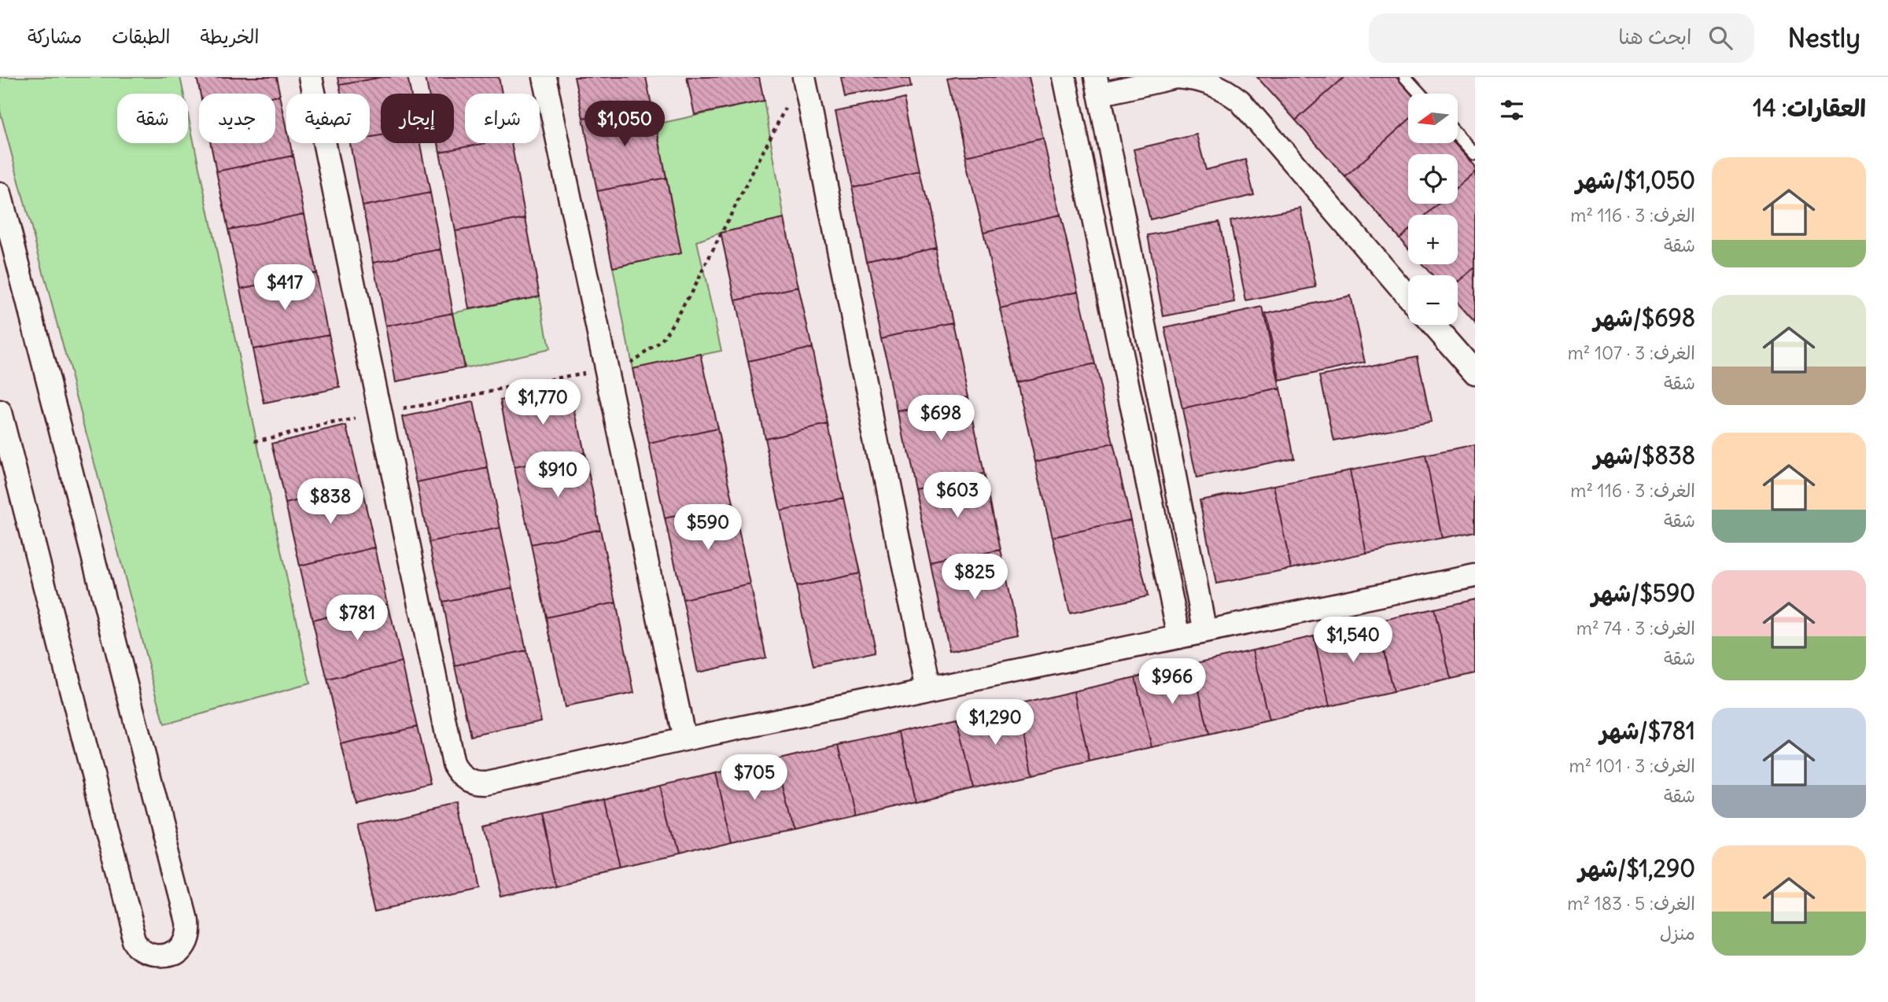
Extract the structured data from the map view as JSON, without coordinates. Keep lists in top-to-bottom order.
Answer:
{
  "north": "left",
  "page": {
    "header": "Nestly",
    "search": "ابحث هنا",
    "nav": ["الخريطة", "الطبقات", "مشاركة"],
    "heading": "العقارات: 14",
    "map_buttons": ["+", "−"],
    "chip": [
      "شراء",
      "إيجار",
      "تصفية",
      "جديد",
      "شقة"
    ],
    "price": [
      "$1,050",
      "$417",
      "$1,770",
      "$698",
      "$910",
      "$603",
      "$838",
      "$590",
      "$825",
      "$781",
      "$1,540",
      "$966",
      "$1,290",
      "$705"
    ],
    "list": [
      {
        "name": "$1,050/شهر",
        "note": "الغرف: 3 · 116 m² · شقة"
      },
      {
        "name": "$698/شهر",
        "note": "الغرف: 3 · 107 m² · شقة"
      },
      {
        "name": "$838/شهر",
        "note": "الغرف: 3 · 116 m² · شقة"
      },
      {
        "name": "$590/شهر",
        "note": "الغرف: 3 · 74 m² · شقة"
      },
      {
        "name": "$781/شهر",
        "note": "الغرف: 3 · 101 m² · شقة"
      },
      {
        "name": "$1,290/شهر",
        "note": "الغرف: 5 · 183 m² · منزل"
      }
    ]
  }
}
